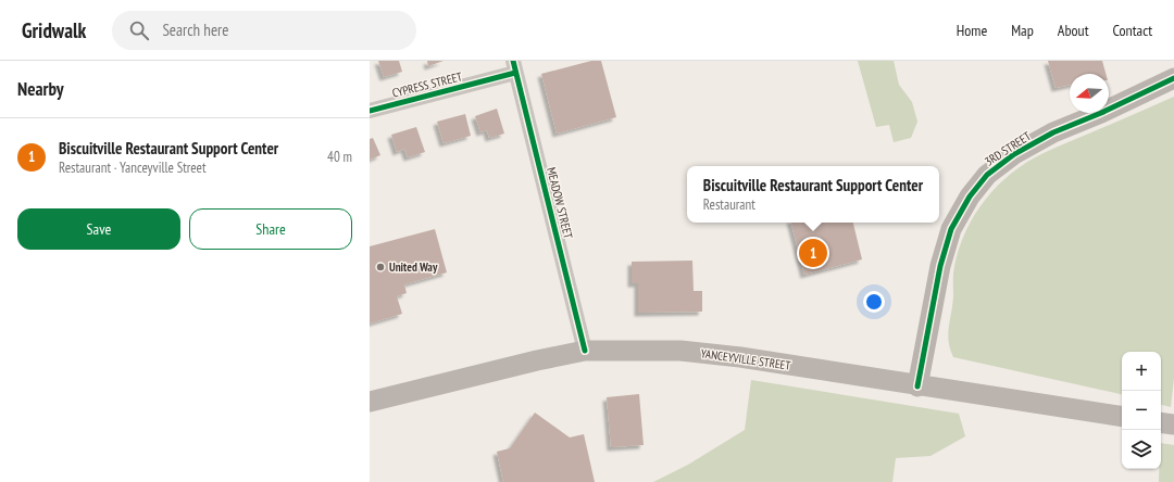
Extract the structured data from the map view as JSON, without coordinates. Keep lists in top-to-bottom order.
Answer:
{
  "streets": {
    "main road": ["3RD STREET", "YANCEYVILLE STREET"],
    "street": ["CYPRESS STREET", "MEADOW STREET"]
  },
  "crossings": [
    ["CYPRESS STREET", "MEADOW STREET"],
    ["3RD STREET", "YANCEYVILLE STREET"],
    ["MEADOW STREET", "YANCEYVILLE STREET"]
  ],
  "places": ["United Way"],
  "north": "left",
  "page": {
    "header": "Gridwalk",
    "search": "Search here",
    "nav": [
      "Home",
      "Map",
      "About",
      "Contact"
    ],
    "heading": "Nearby",
    "list": [
      {
        "mark": "1",
        "name": "Biscuitville Restaurant Support Center",
        "note": "Restaurant · Yanceyville Street",
        "value": "40 m"
      }
    ],
    "popup": ["Biscuitville Restaurant Support Center", "Restaurant"],
    "buttons": ["Save", "Share"],
    "pins": "1",
    "map_buttons": ["+", "−"]
  }
}
